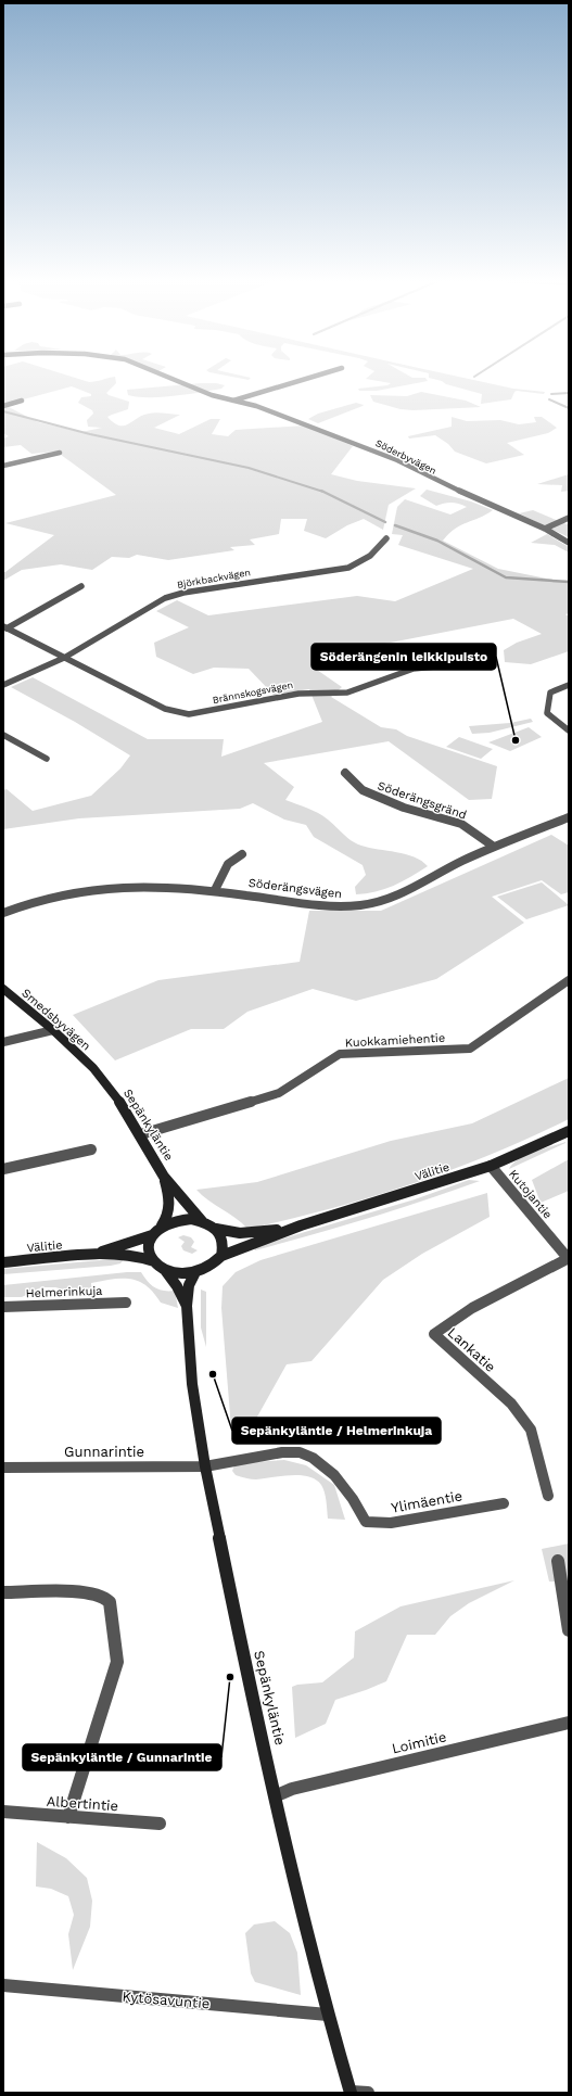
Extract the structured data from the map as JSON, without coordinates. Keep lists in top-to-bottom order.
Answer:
{
  "streets": {
    "main road": ["Smedsbyvägen", "Sepänkyläntie", "Välitie"],
    "street": [
      "Söderbyvägen",
      "Björkbackvägen",
      "Brännskogsvägen",
      "Söderängsgränd",
      "Söderängsvägen",
      "Kuokkamiehentie",
      "Kutojantie",
      "Helmerinkuja",
      "Lankatie",
      "Gunnarintie",
      "Ylimäentie",
      "Loimitie",
      "Albertintie",
      "Kytösavuntie"
    ]
  },
  "crossings": [
    ["Björkbackvägen", "Brännskogsvägen"],
    ["Söderängsgränd", "Söderängsvägen"],
    ["Smedsbyvägen", "Sepänkyläntie"],
    ["Kuokkamiehentie", "Sepänkyläntie"],
    ["Sepänkyläntie", "Välitie"],
    ["Sepänkyläntie", "Gunnarintie"],
    ["Sepänkyläntie", "Ylimäentie"],
    ["Sepänkyläntie", "Loimitie"],
    ["Sepänkyläntie", "Kytösavuntie"],
    ["Välitie", "Kutojantie"],
    ["Kutojantie", "Lankatie"],
    ["Gunnarintie", "Ylimäentie"]
  ],
  "places": ["Söderängenin leikkipuisto", "Sepänkyläntie / Helmerinkuja", "Sepänkyläntie / Gunnarintie"]
}
